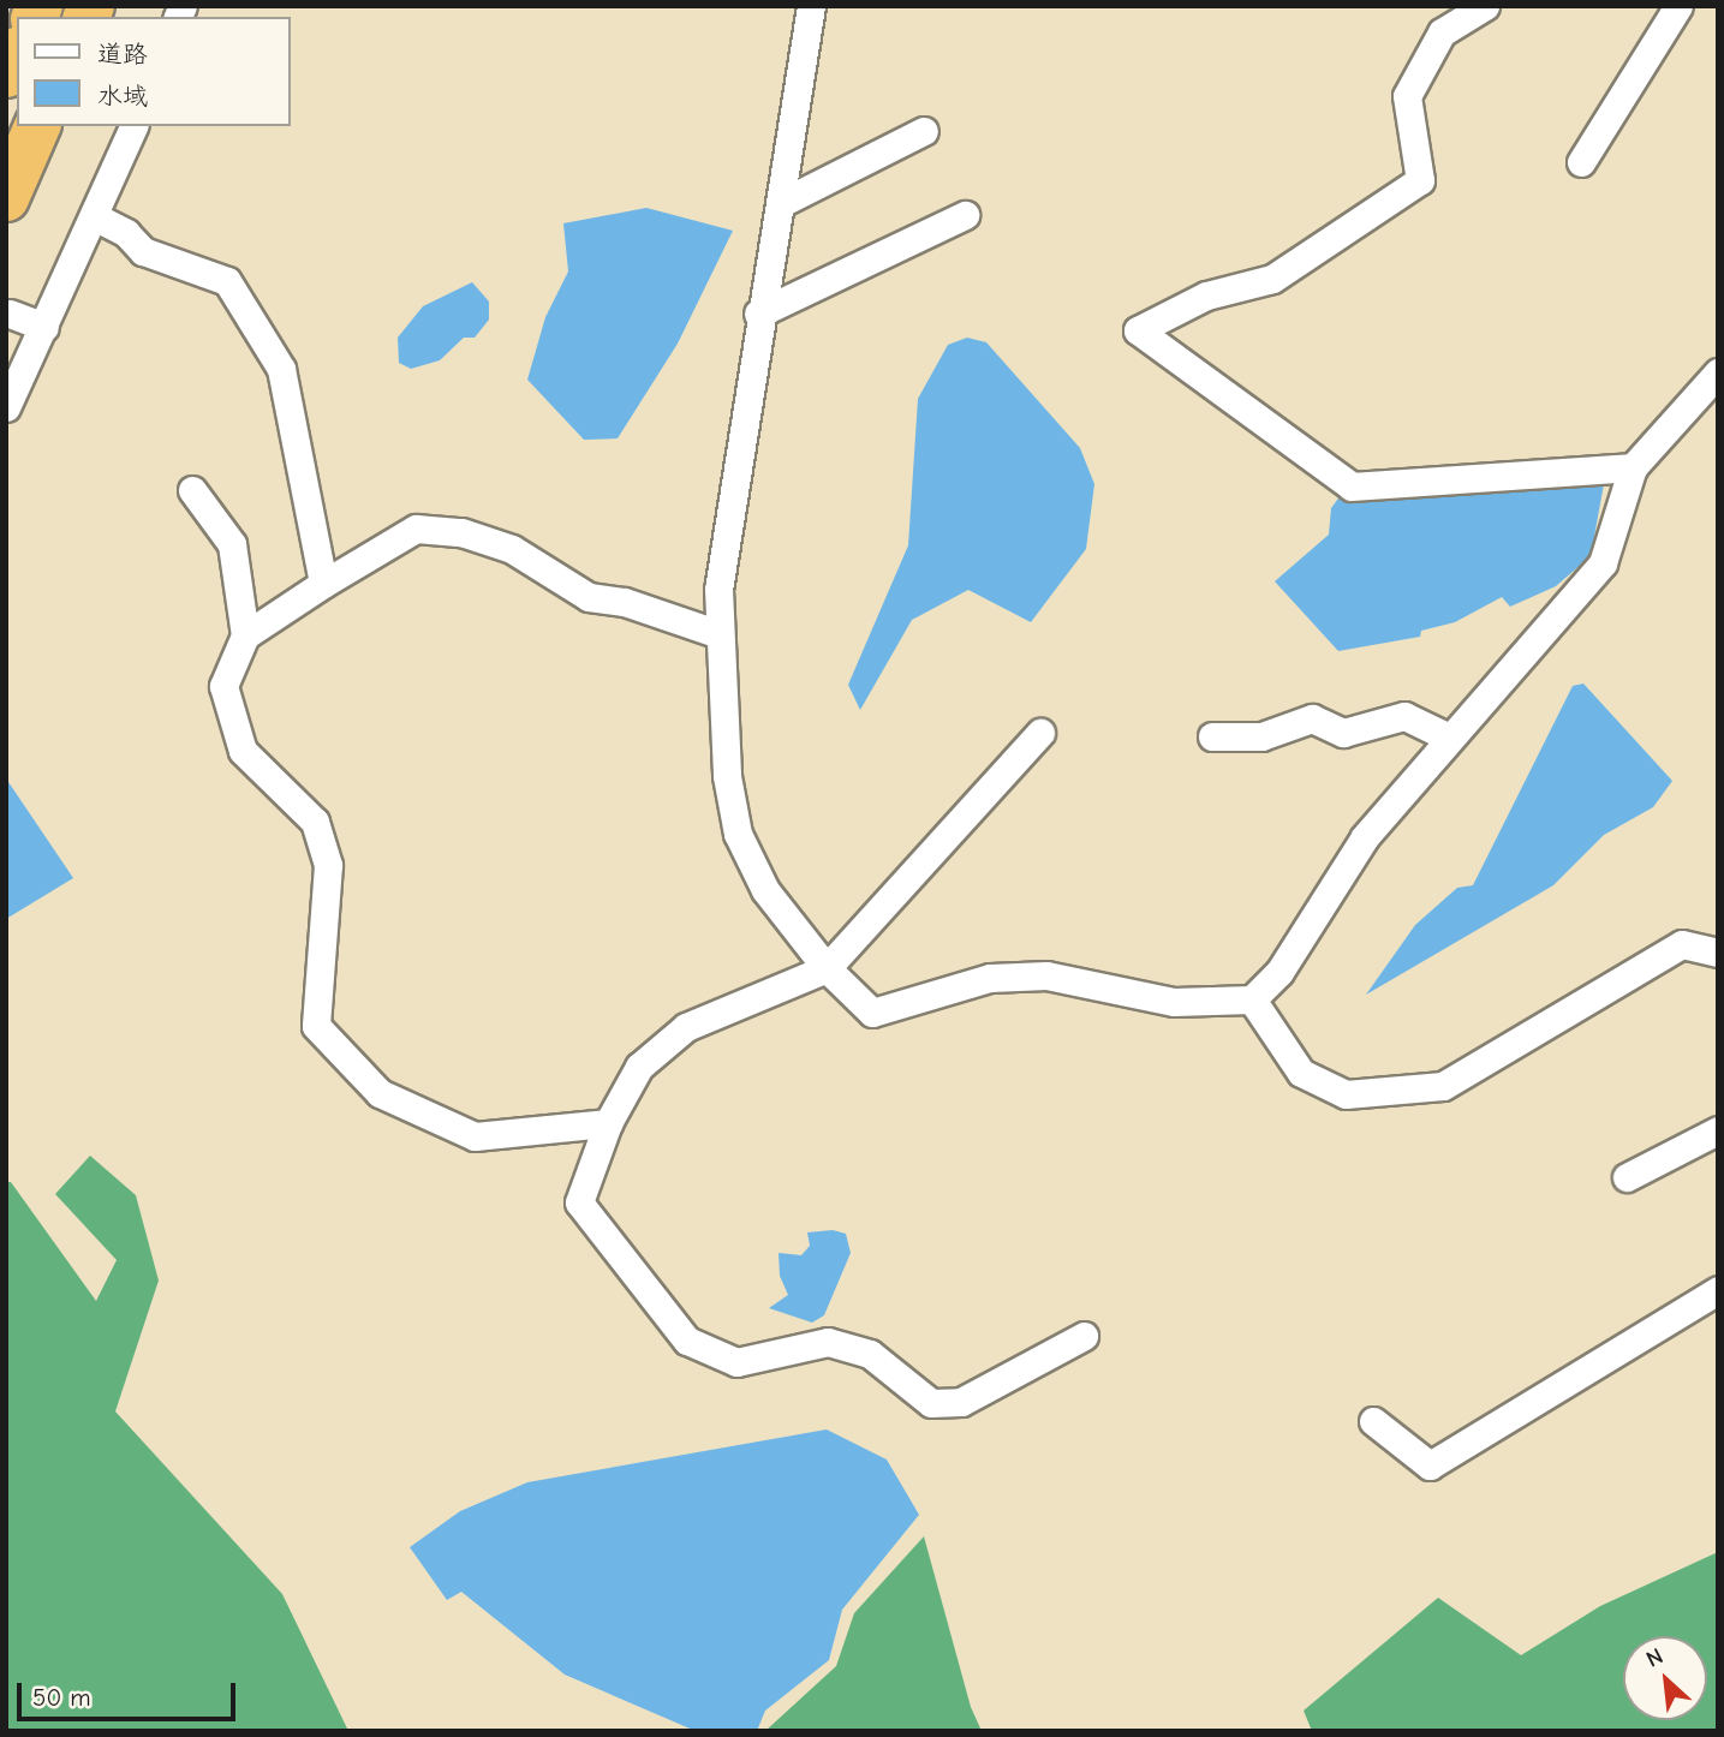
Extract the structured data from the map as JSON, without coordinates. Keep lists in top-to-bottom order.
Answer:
{
  "legend": ["道路", "水域"],
  "scale_bar": "50 m",
  "north": "top left"
}
